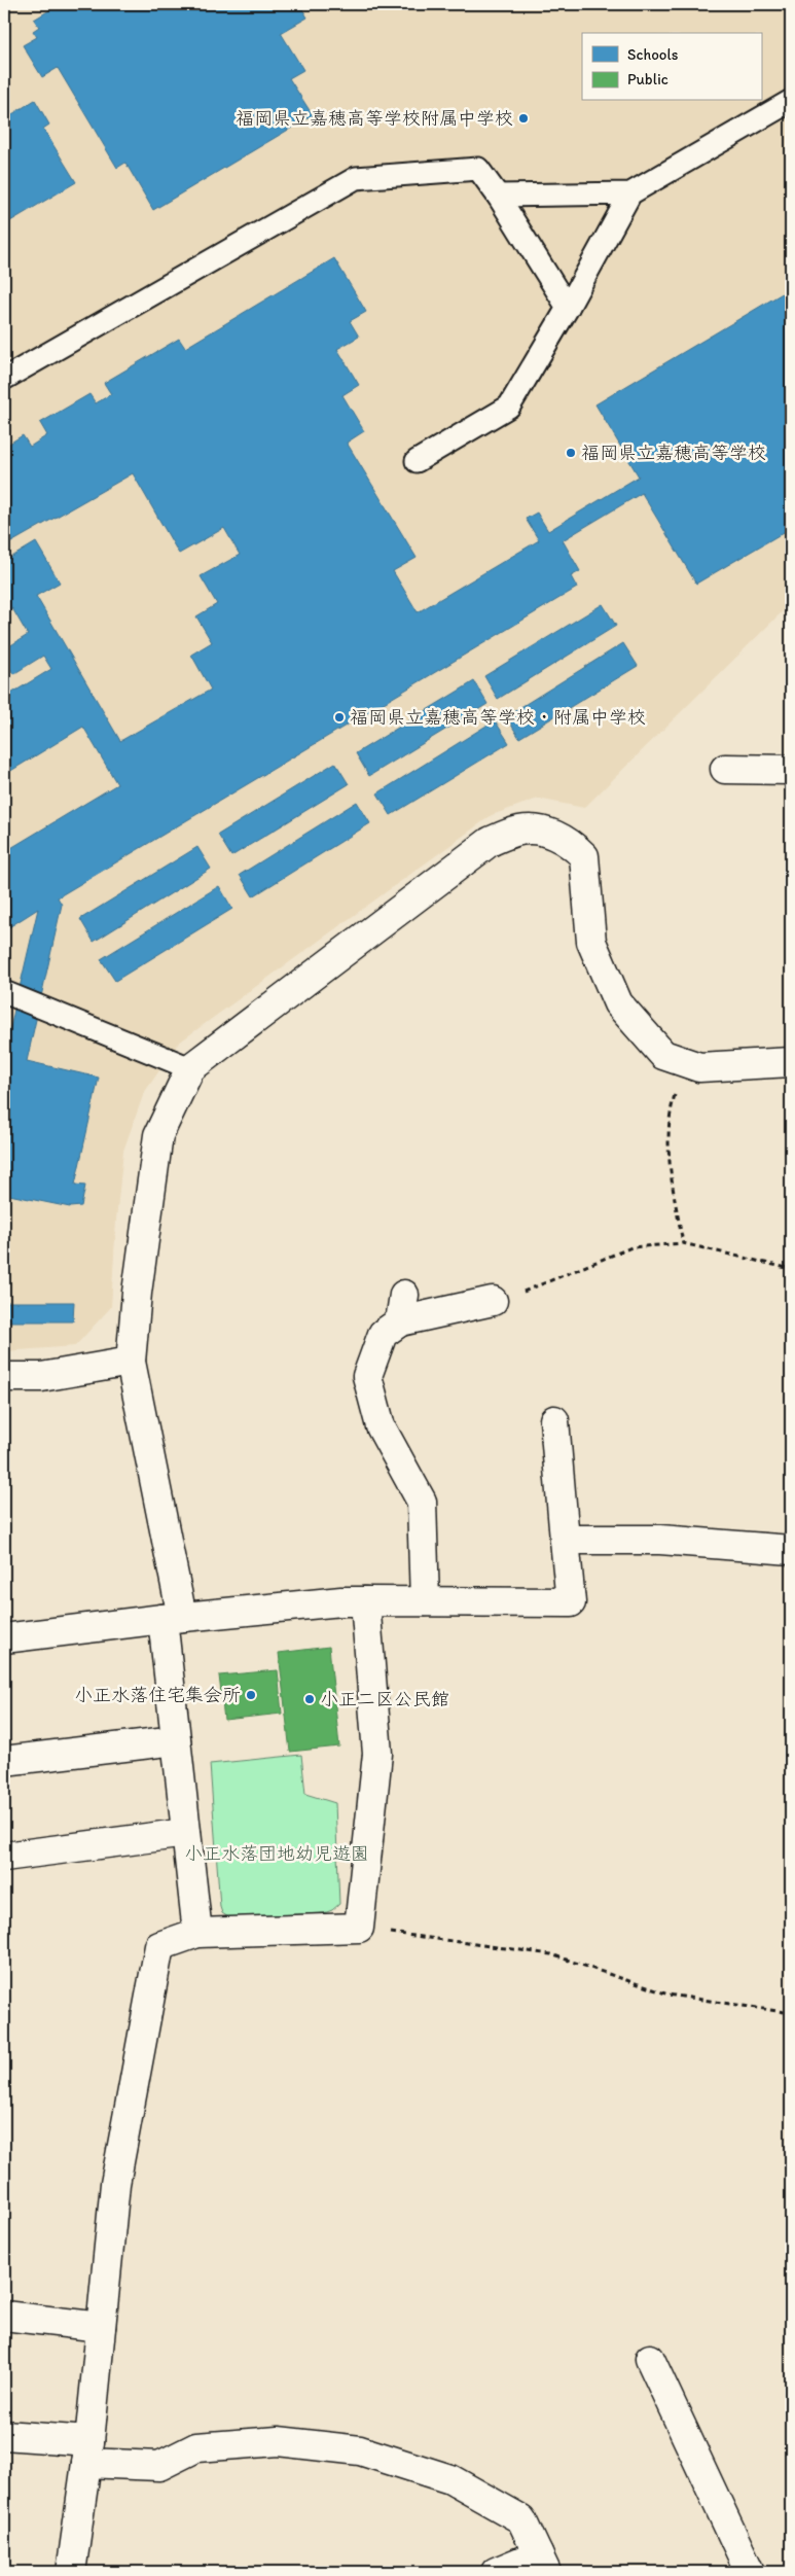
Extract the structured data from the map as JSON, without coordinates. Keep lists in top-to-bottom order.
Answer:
{
  "parks": ["小正水落団地幼児遊園"],
  "places": [
    "福岡県立嘉穂高等学校附属中学校",
    "福岡県立嘉穂高等学校",
    "福岡県立嘉穂高等学校・附属中学校",
    "小正水落住宅集会所",
    "小正二区公民館"
  ],
  "legend": ["Schools", "Public"]
}
